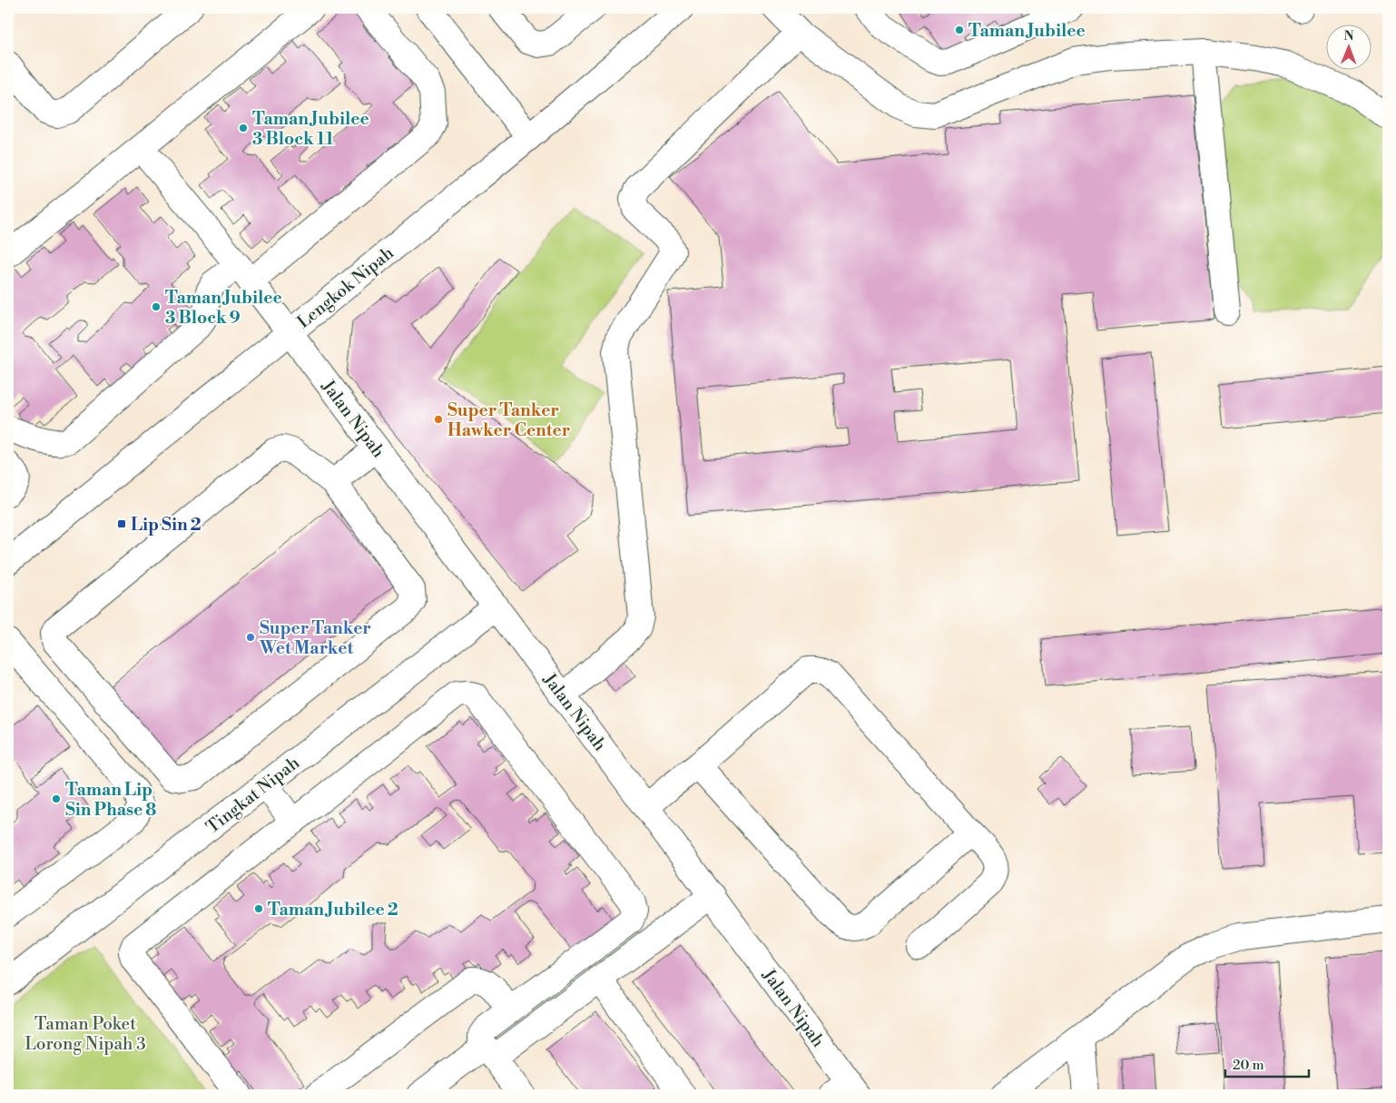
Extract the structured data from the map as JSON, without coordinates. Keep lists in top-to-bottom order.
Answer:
{
  "streets": {
    "street": ["Lengkok Nipah", "Jalan Nipah", "Tingkat Nipah"]
  },
  "crossings": [
    ["Lengkok Nipah", "Jalan Nipah"],
    ["Jalan Nipah", "Tingkat Nipah"]
  ],
  "parks": ["Taman Poket Lorong Nipah 3"],
  "places": {
    "other": [
      "Taman Jubilee",
      "Taman Jubilee 3 Block 11",
      "Taman Jubilee 3 Block 9",
      "Super Tanker Hawker Center",
      "Super Tanker Wet Market",
      "Taman Lip Sin Phase 8",
      "Taman Jubilee 2"
    ],
    "transit": ["Lip Sin 2"]
  },
  "scale_bar": "20 m",
  "north": "top"
}
